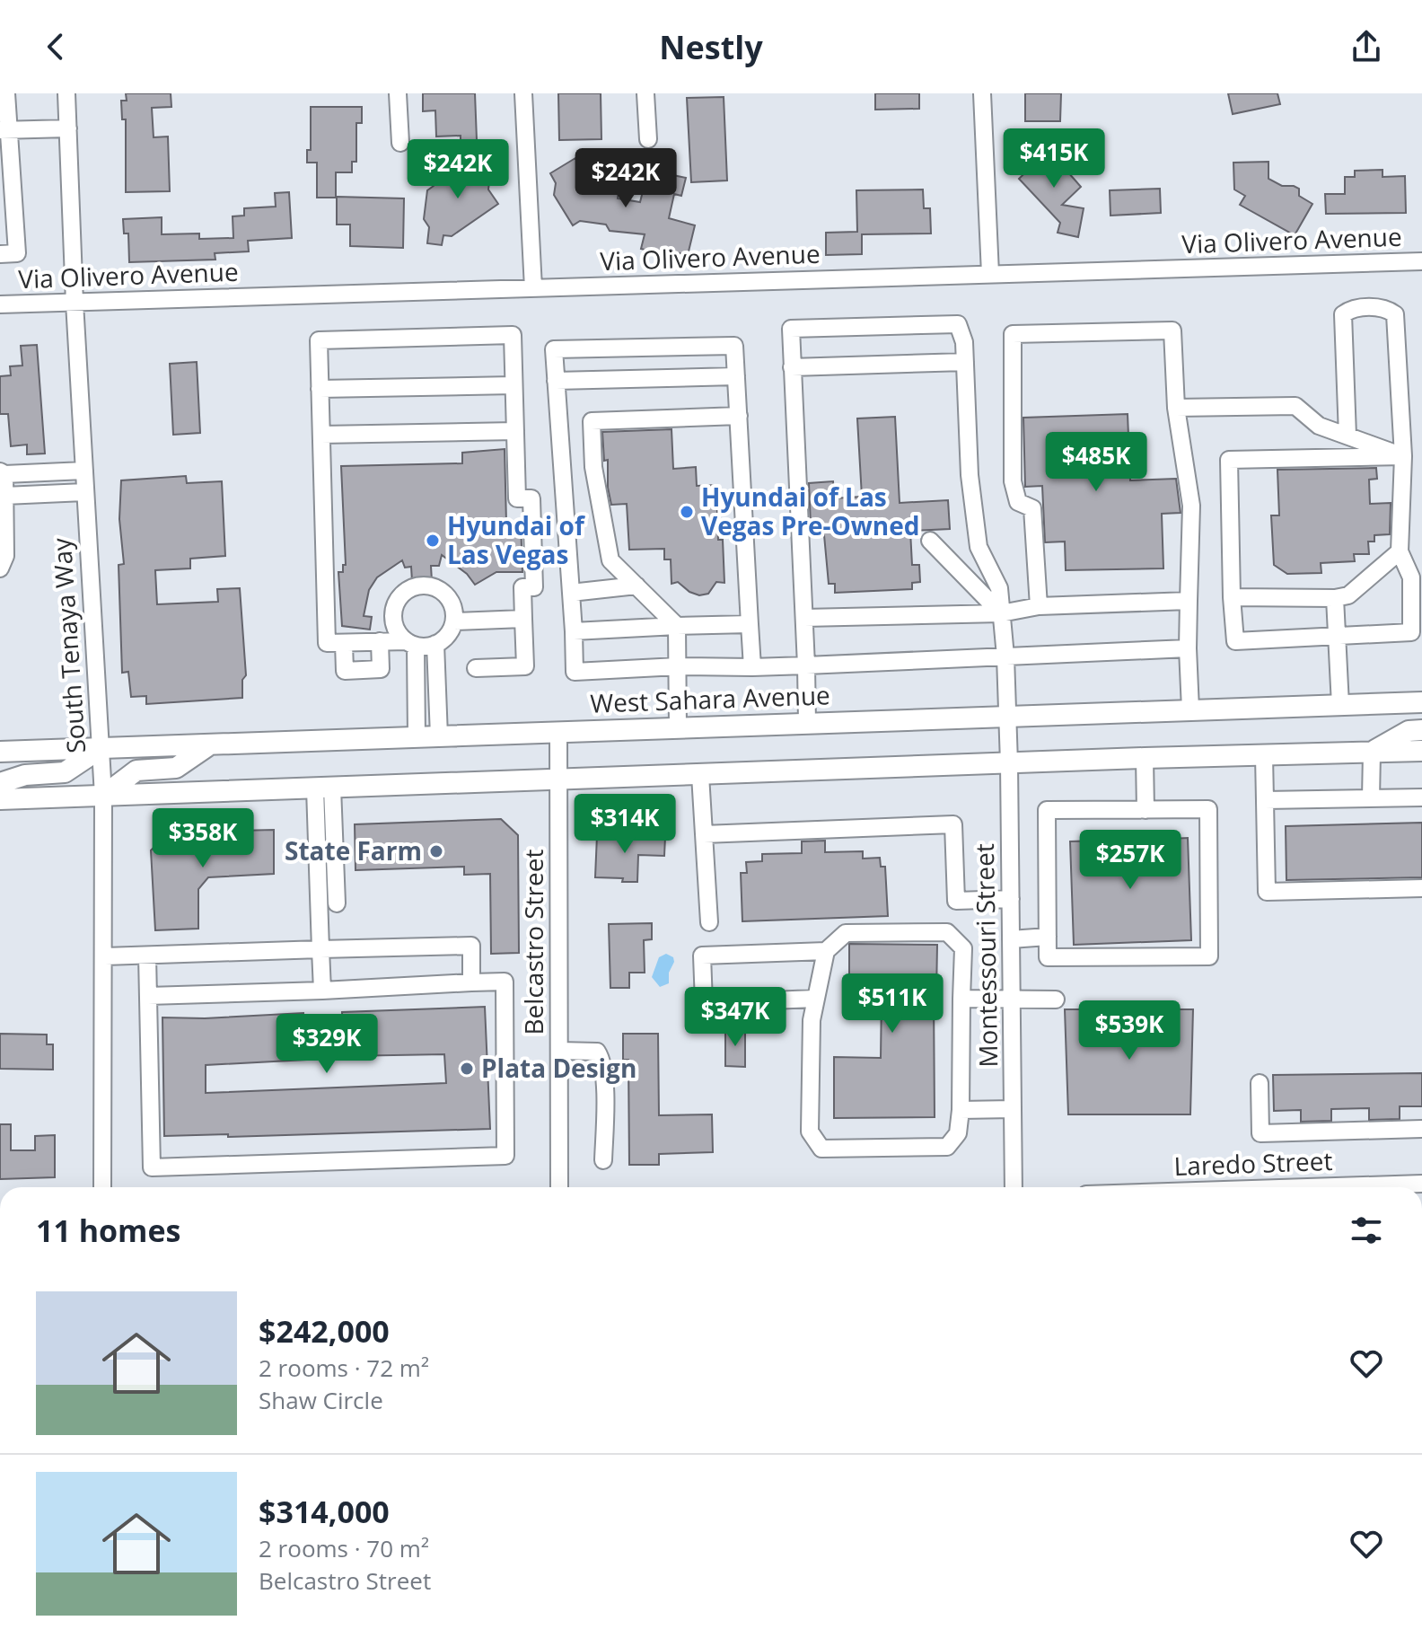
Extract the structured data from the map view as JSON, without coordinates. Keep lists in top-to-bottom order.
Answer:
{
  "streets": {
    "main road": ["West Sahara Avenue"],
    "street": [
      "Via Olivero Avenue",
      "South Tenaya Way",
      "Belcastro Street",
      "Montessouri Street",
      "Laredo Street"
    ]
  },
  "crossings": [
    ["Via Olivero Avenue", "South Tenaya Way"],
    ["South Tenaya Way", "West Sahara Avenue"],
    ["West Sahara Avenue", "Belcastro Street"],
    ["West Sahara Avenue", "Montessouri Street"]
  ],
  "places": [
    "Hyundai of Las Vegas Pre-Owned",
    "Hyundai of Las Vegas",
    "State Farm",
    "Plata Design"
  ],
  "page": {
    "header": "Nestly",
    "price": [
      "$415K",
      "$242K",
      "$242K",
      "$485K",
      "$314K",
      "$358K",
      "$257K",
      "$511K",
      "$347K",
      "$539K",
      "$329K"
    ],
    "heading": "11 homes",
    "list": [
      {
        "name": "$242,000",
        "note": "2 rooms · 72 m² · Shaw Circle"
      },
      {
        "name": "$314,000",
        "note": "2 rooms · 70 m² · Belcastro Street"
      }
    ]
  }
}
